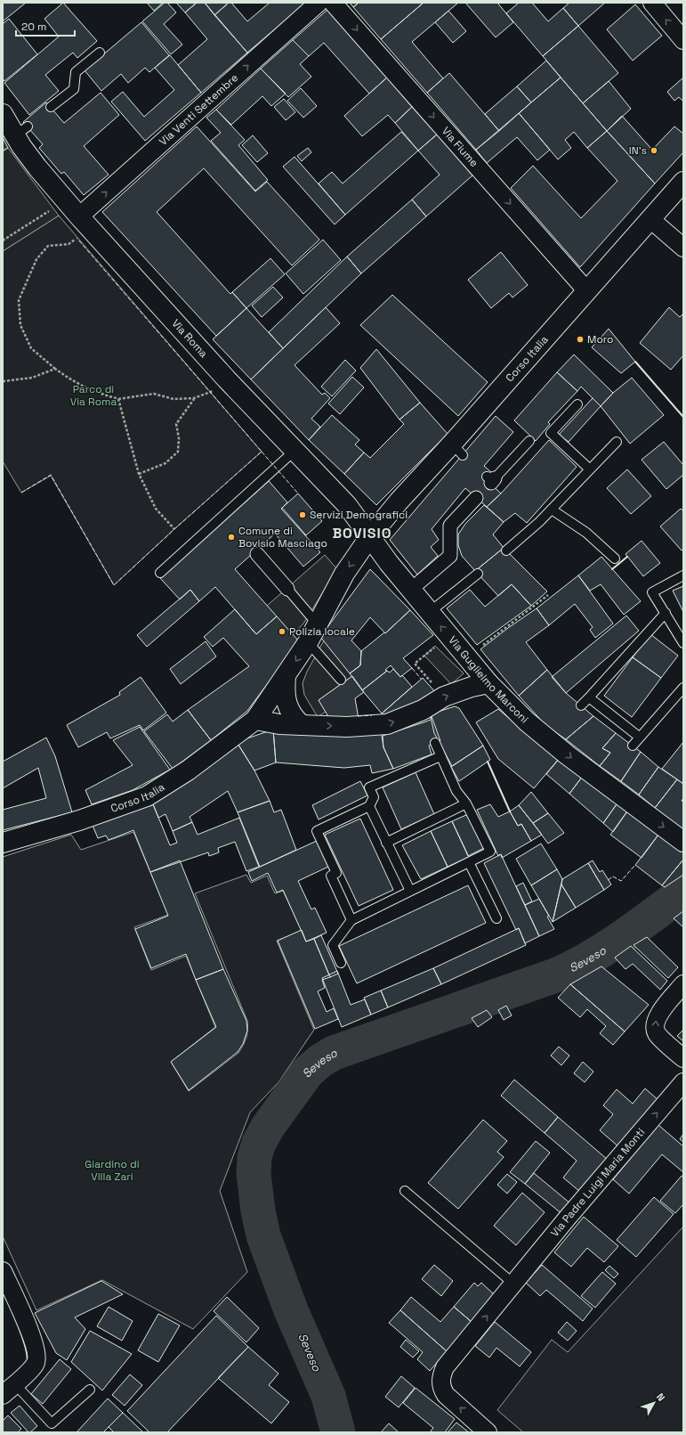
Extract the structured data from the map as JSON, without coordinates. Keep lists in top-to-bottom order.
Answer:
{
  "streets": {
    "street": [
      "Via Venti Settembre",
      "Via Fiume",
      "Via Roma",
      "Corso Italia",
      "Via Guglielmo Marconi",
      "Via Padre Luigi Maria Monti"
    ]
  },
  "crossings": [
    ["Via Venti Settembre", "Via Roma"],
    ["Via Fiume", "Corso Italia"],
    ["Via Roma", "Corso Italia"],
    ["Via Roma", "Via Guglielmo Marconi"],
    ["Corso Italia", "Via Guglielmo Marconi"]
  ],
  "one_way": ["Via Venti Settembre", "Via Fiume", "Via Padre Luigi Maria Monti"],
  "districts": ["BOVISIO"],
  "water": ["Seveso"],
  "parks": ["Parco di Via Roma", "Giardino di Villa Zari"],
  "places": [
    "IN's",
    "Moro",
    "Servizi Demografici",
    "Comune di Bovisio Masciago",
    "Polizia locale"
  ],
  "scale_bar": "20 m",
  "north": "top right"
}
